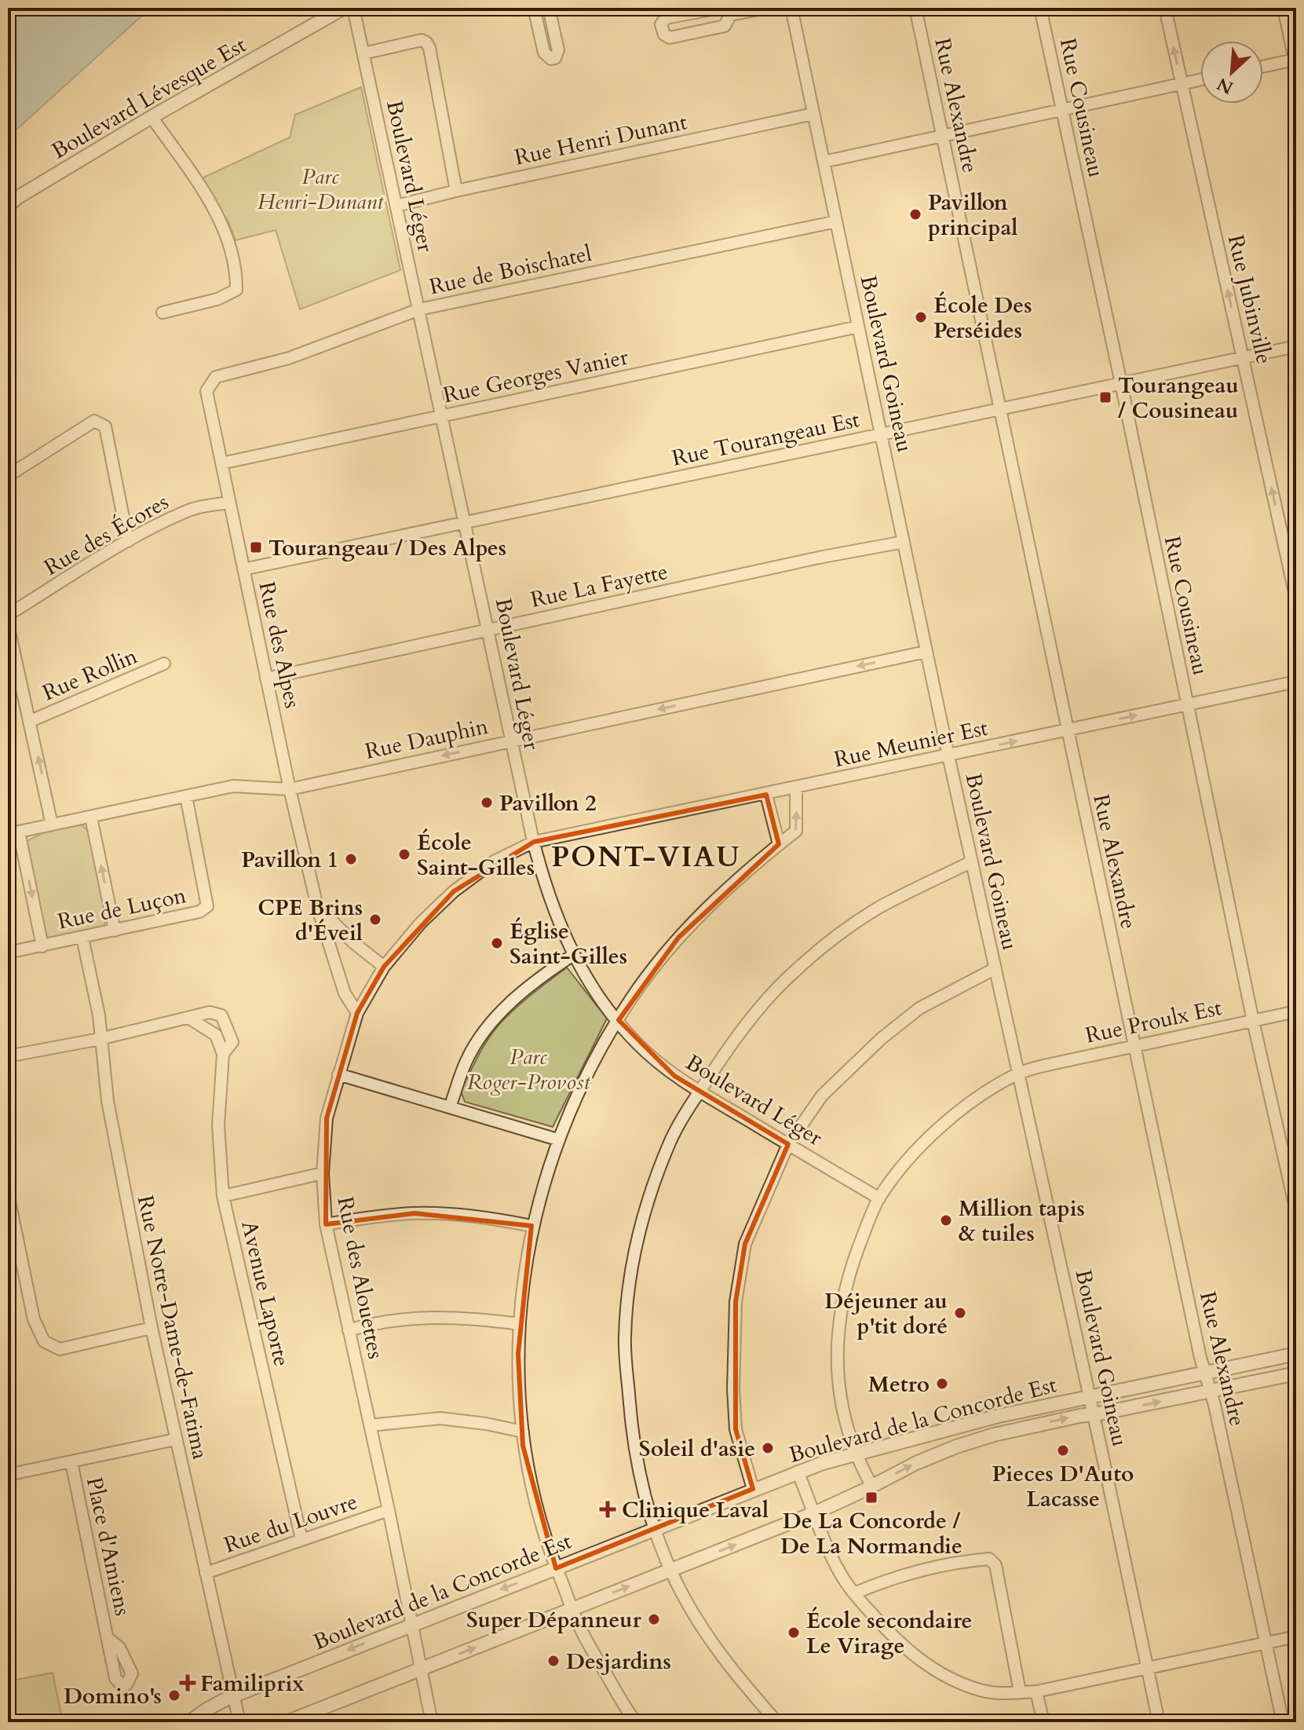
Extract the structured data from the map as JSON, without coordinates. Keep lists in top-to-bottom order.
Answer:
{
  "streets": {
    "street": [
      "Boulevard Lévesque Est",
      "Rue Alexandre",
      "Rue Cousineau",
      "Rue Henri Dunant",
      "Boulevard Léger",
      "Rue de Boischatel",
      "Rue Jubinville",
      "Boulevard Goineau",
      "Rue Georges Vanier",
      "Rue Tourangeau Est",
      "Rue des Écores",
      "Rue La Fayette",
      "Rue des Alpes",
      "Rue Rollin",
      "Rue Dauphin",
      "Rue Meunier Est",
      "Rue de Luçon",
      "Rue Proulx Est",
      "Rue des Alouettes",
      "Avenue Laporte",
      "Rue Notre-Dame-de-Fatima",
      "Boulevard de la Concorde Est",
      "Rue du Louvre",
      "Place d'Amiens"
    ]
  },
  "crossings": [
    ["Rue Alexandre", "Rue Tourangeau Est"],
    ["Rue Alexandre", "Rue Meunier Est"],
    ["Rue Alexandre", "Rue Proulx Est"],
    ["Rue Alexandre", "Boulevard de la Concorde Est"],
    ["Rue Cousineau", "Rue Tourangeau Est"],
    ["Rue Cousineau", "Rue Meunier Est"],
    ["Rue Cousineau", "Rue Proulx Est"],
    ["Rue Henri Dunant", "Boulevard Léger"],
    ["Rue Henri Dunant", "Boulevard Goineau"],
    ["Boulevard Léger", "Rue de Boischatel"],
    ["Boulevard Léger", "Rue Georges Vanier"],
    ["Boulevard Léger", "Rue Tourangeau Est"],
    ["Boulevard Léger", "Rue La Fayette"],
    ["Boulevard Léger", "Rue Dauphin"],
    ["Boulevard Léger", "Rue Meunier Est"],
    ["Boulevard Léger", "Rue Proulx Est"],
    ["Boulevard Léger", "Rue des Alouettes"],
    ["Rue de Boischatel", "Boulevard Goineau"],
    ["Rue de Boischatel", "Rue des Alpes"],
    ["Rue Jubinville", "Rue Tourangeau Est"],
    ["Boulevard Goineau", "Rue Georges Vanier"],
    ["Boulevard Goineau", "Rue Tourangeau Est"],
    ["Boulevard Goineau", "Rue La Fayette"],
    ["Boulevard Goineau", "Rue Dauphin"],
    ["Boulevard Goineau", "Rue Meunier Est"],
    ["Boulevard Goineau", "Rue Proulx Est"],
    ["Boulevard Goineau", "Boulevard de la Concorde Est"],
    ["Rue Georges Vanier", "Rue des Alpes"],
    ["Rue Tourangeau Est", "Rue des Alpes"],
    ["Rue des Écores", "Rue des Alpes"],
    ["Rue La Fayette", "Rue des Alpes"],
    ["Rue des Alpes", "Rue Dauphin"],
    ["Rue des Alpes", "Rue des Alouettes"],
    ["Rue Dauphin", "Rue de Luçon"],
    ["Rue Meunier Est", "Rue des Alouettes"],
    ["Rue de Luçon", "Rue Notre-Dame-de-Fatima"],
    ["Rue Proulx Est", "Boulevard de la Concorde Est"],
    ["Rue des Alouettes", "Boulevard de la Concorde Est"],
    ["Rue des Alouettes", "Rue du Louvre"],
    ["Avenue Laporte", "Rue Notre-Dame-de-Fatima"],
    ["Avenue Laporte", "Rue du Louvre"],
    ["Rue Notre-Dame-de-Fatima", "Boulevard de la Concorde Est"],
    ["Rue Notre-Dame-de-Fatima", "Rue du Louvre"]
  ],
  "one_way": ["Rue Jubinville", "Rue Dauphin"],
  "districts": ["PONT-VIAU"],
  "parks": ["Parc Henri-Dunant", "Parc Roger-Provost"],
  "places": {
    "other": [
      "Pavillon principal",
      "École Des Perséides",
      "Pavillon 2",
      "École Saint-Gilles",
      "Pavillon 1",
      "CPE Brins d'Éveil",
      "Église Saint-Gilles",
      "Million tapis & tuiles",
      "Déjeuner au p'tit doré",
      "Metro",
      "Soleil d'asie",
      "Pieces D'Auto Lacasse",
      "Super Dépanneur",
      "École secondaire Le Virage",
      "Desjardins",
      "Domino's"
    ],
    "transit": ["Tourangeau / Cousineau", "Tourangeau / Des Alpes", "De La Concorde / De La Normandie"],
    "health": ["Clinique Laval", "Familiprix"]
  },
  "north": "bottom left"
}
